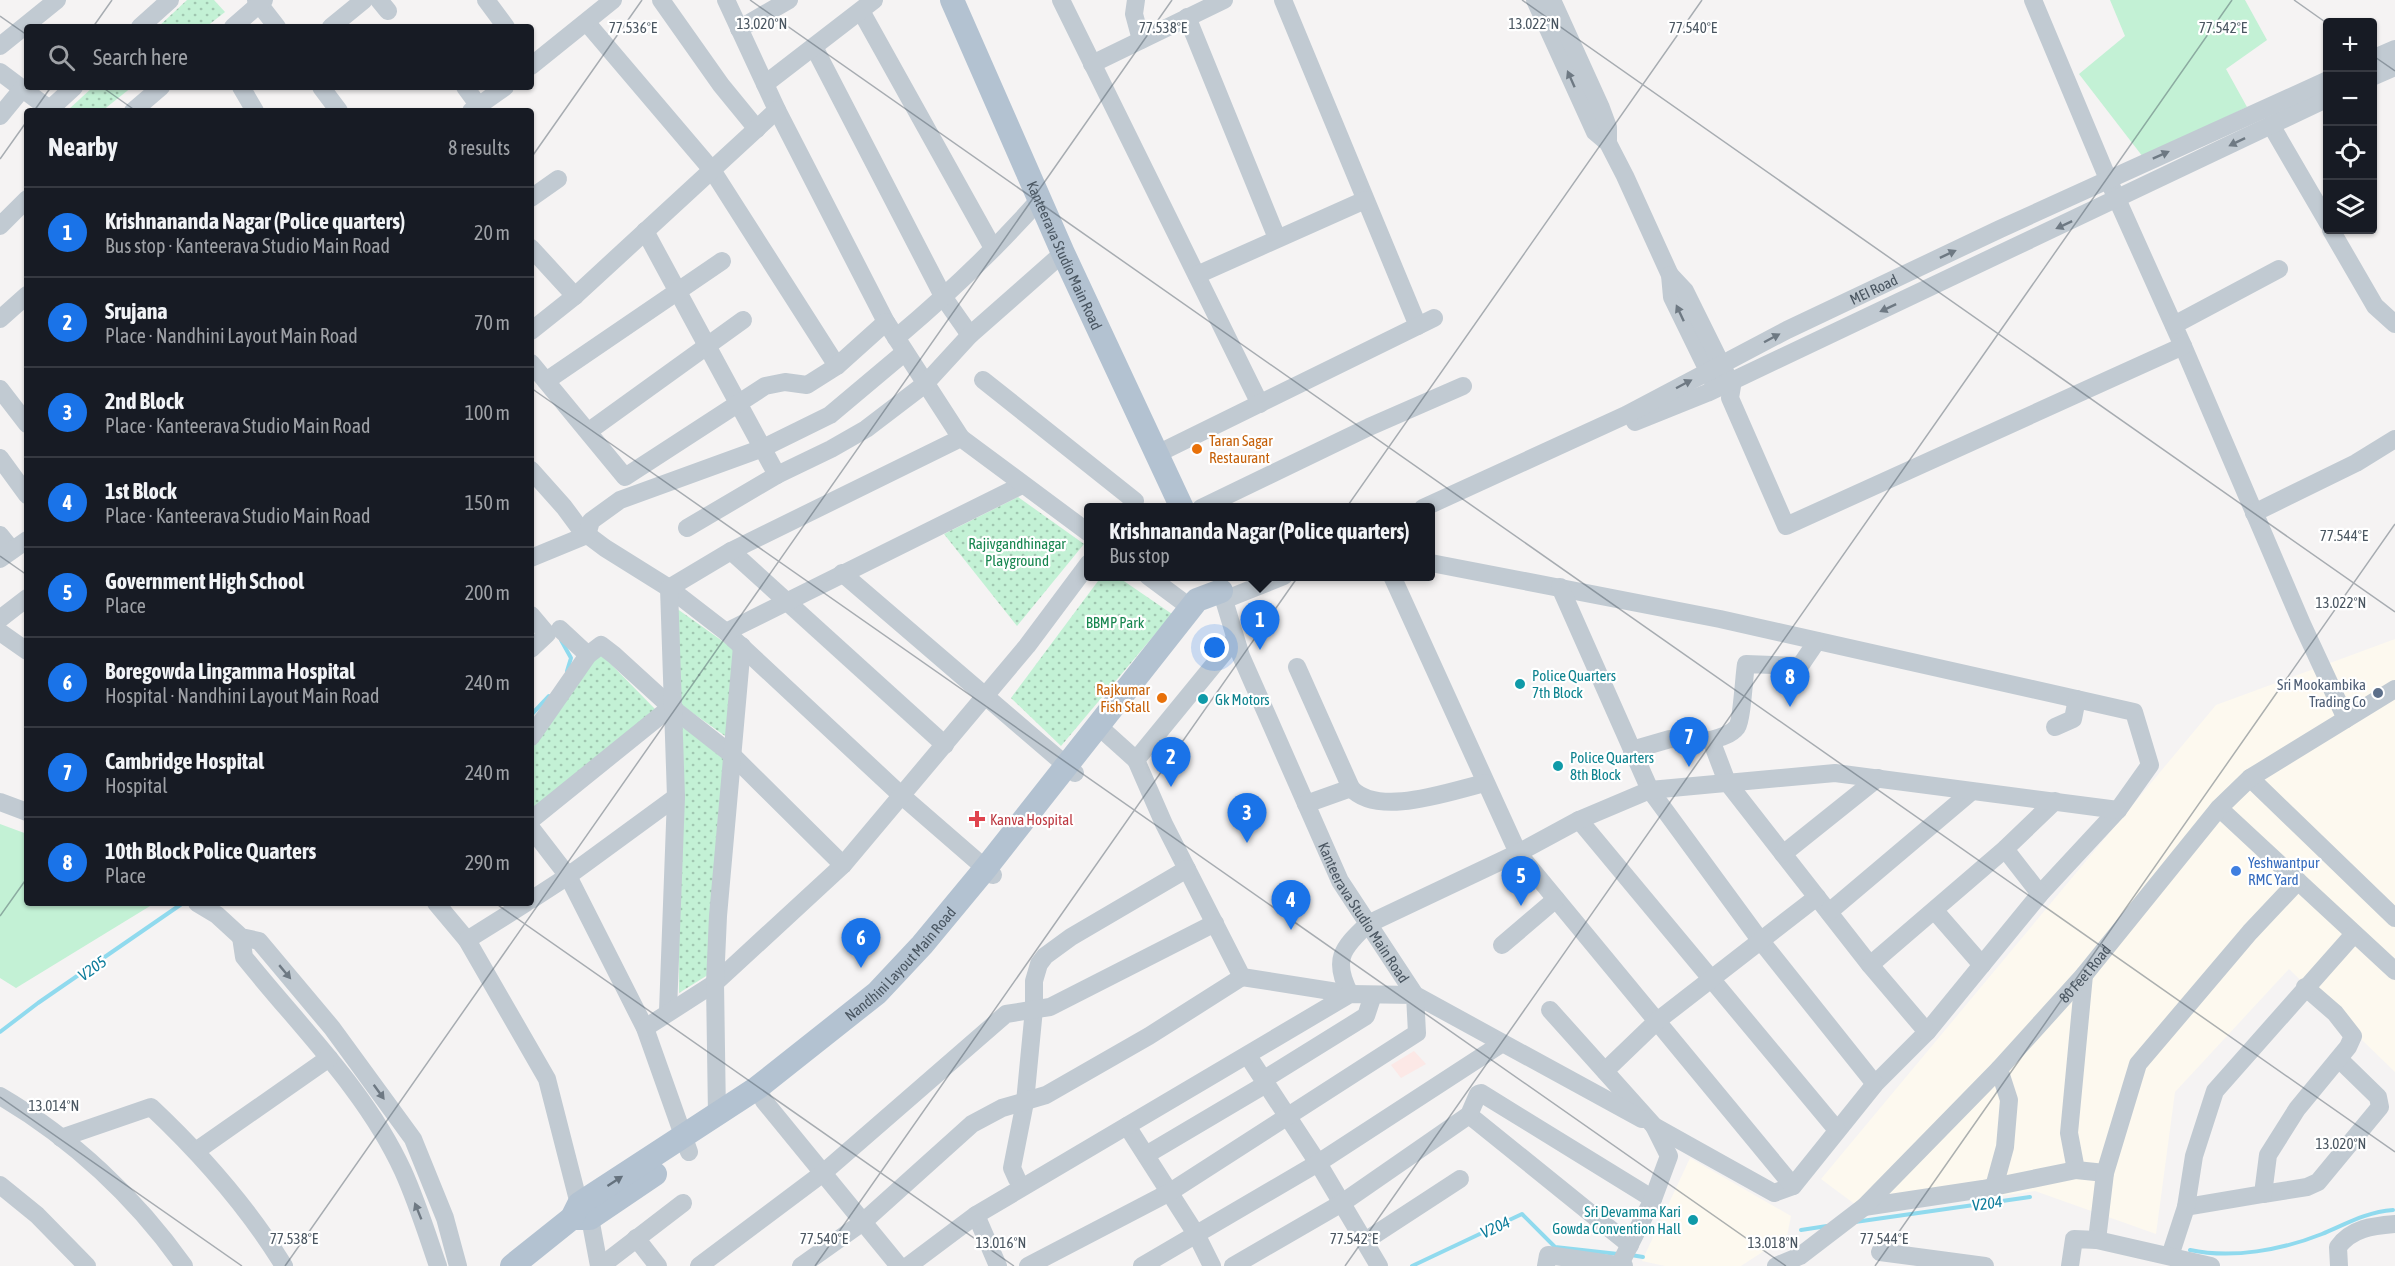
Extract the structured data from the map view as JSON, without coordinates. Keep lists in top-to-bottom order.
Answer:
{
  "streets": {
    "main road": ["Kanteerava Studio Main Road", "Nandhini Layout Main Road"],
    "street": ["MEI Road", "80 Feet Road"]
  },
  "crossings": [
    ["Kanteerava Studio Main Road", "Nandhini Layout Main Road"]
  ],
  "water": ["V205", "V204"],
  "parks": ["Rajivgandhinagar Playground", "BBMP Park"],
  "places": {
    "other": [
      "Taran Sagar Restaurant",
      "Police Quarters 7th Block",
      "Sri Mookambika Trading Co",
      "Rajkumar Fish Stall",
      "Gk Motors",
      "Police Quarters 8th Block",
      "Yeshwantpur RMC Yard",
      "Sri Devamma Kari Gowda Convention Hall"
    ],
    "health": ["Kanva Hospital"]
  },
  "page": {
    "map_buttons": ["+", "−"],
    "search": "Search here",
    "heading": ["Nearby", "8 results"],
    "list": [
      {
        "mark": "1",
        "name": "Krishnananda Nagar (Police quarters)",
        "note": "Bus stop · Kanteerava Studio Main Road",
        "value": "20 m"
      },
      {
        "mark": "2",
        "name": "Srujana",
        "note": "Place · Nandhini Layout Main Road",
        "value": "70 m"
      },
      {
        "mark": "3",
        "name": "2nd Block",
        "note": "Place · Kanteerava Studio Main Road",
        "value": "100 m"
      },
      {
        "mark": "4",
        "name": "1st Block",
        "note": "Place · Kanteerava Studio Main Road",
        "value": "150 m"
      },
      {
        "mark": "5",
        "name": "Government High School",
        "note": "Place",
        "value": "200 m"
      },
      {
        "mark": "6",
        "name": "Boregowda Lingamma Hospital",
        "note": "Hospital · Nandhini Layout Main Road",
        "value": "240 m"
      },
      {
        "mark": "7",
        "name": "Cambridge Hospital",
        "note": "Hospital",
        "value": "240 m"
      },
      {
        "mark": "8",
        "name": "10th Block Police Quarters",
        "note": "Place",
        "value": "290 m"
      }
    ],
    "popup": ["Krishnananda Nagar (Police quarters)", "Bus stop"],
    "pins": [
      "1",
      "8",
      "7",
      "2",
      "3",
      "5",
      "4",
      "6"
    ]
  },
  "coordinates": [
    "13.020°N",
    "13.022°N",
    "77.536°E",
    "77.538°E",
    "77.540°E",
    "77.542°E",
    "77.544°E",
    "13.014°N",
    "13.016°N",
    "13.018°N"
  ]
}
